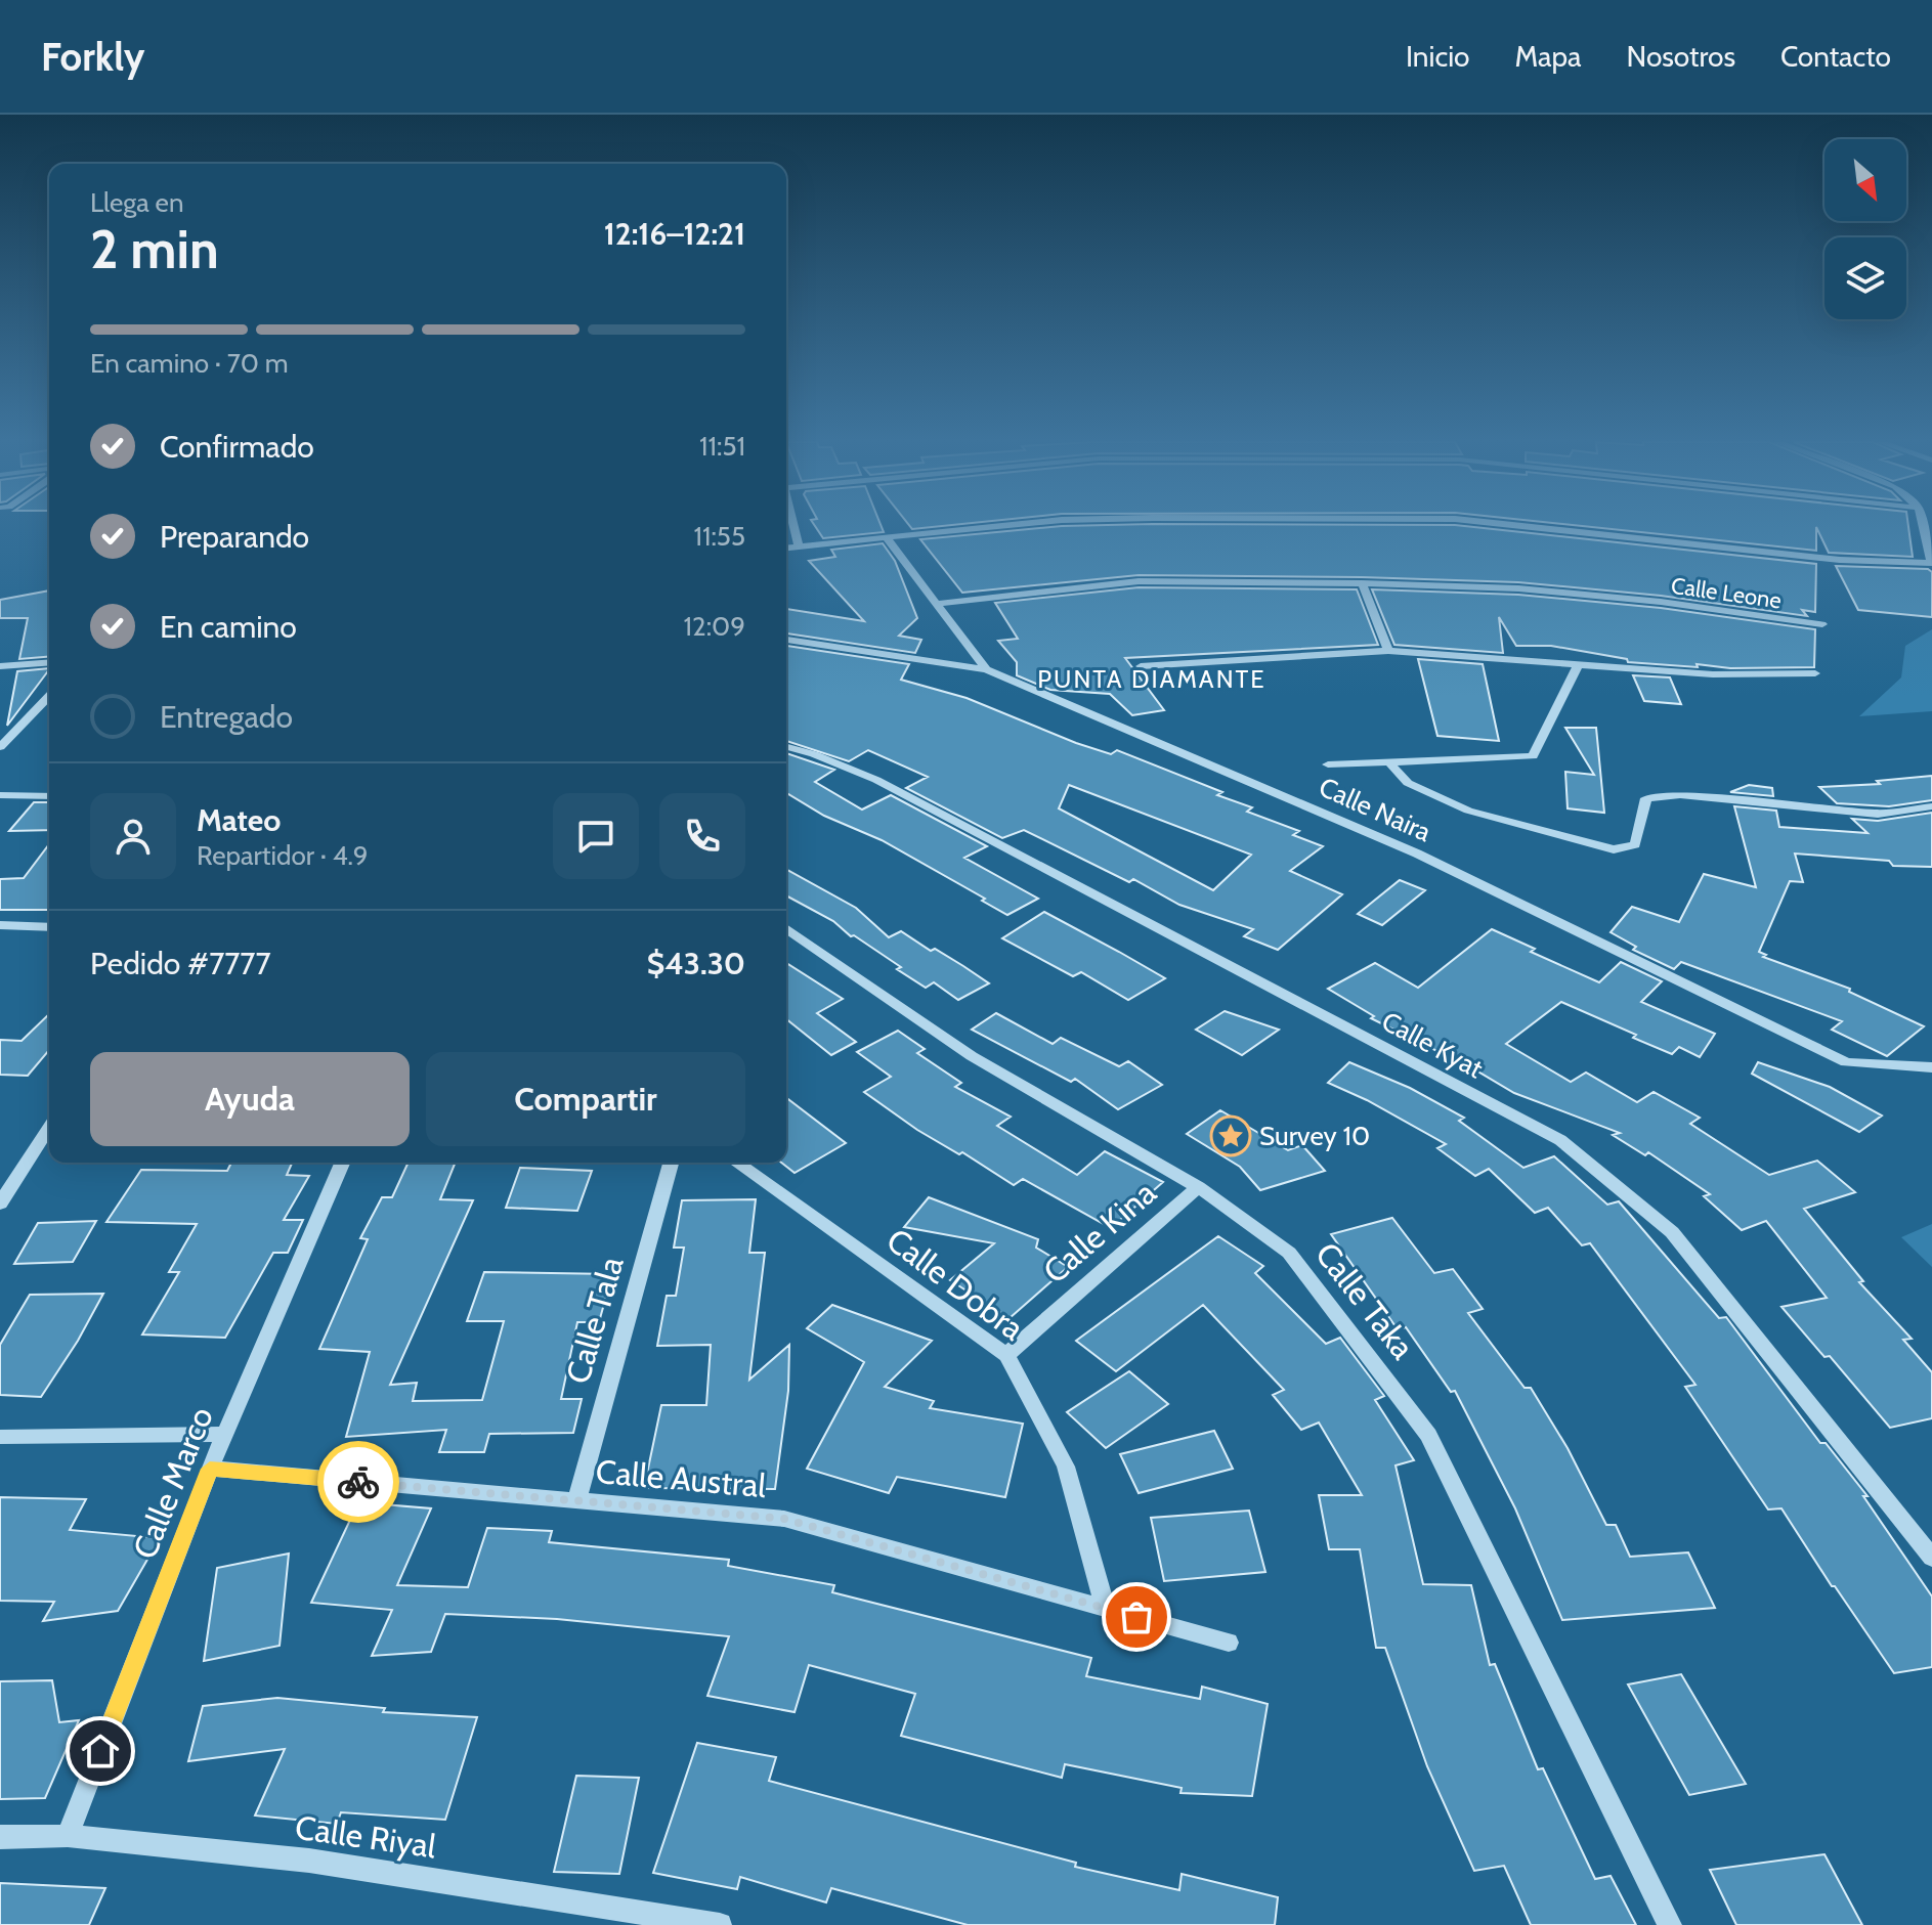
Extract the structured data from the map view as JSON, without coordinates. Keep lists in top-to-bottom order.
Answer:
{
  "streets": {
    "street": [
      "Calle Leone",
      "Calle Naira",
      "Calle Kyat",
      "Calle Kina",
      "Calle Dobra",
      "Calle Taka",
      "Calle Tala",
      "Calle Austral",
      "Calle Marco",
      "Calle Riyal"
    ]
  },
  "crossings": [
    ["Calle Kina", "Calle Dobra"],
    ["Calle Kina", "Calle Taka"],
    ["Calle Dobra", "Calle Austral"],
    ["Calle Tala", "Calle Austral"],
    ["Calle Austral", "Calle Marco"],
    ["Calle Marco", "Calle Riyal"]
  ],
  "districts": ["PUNTA DIAMANTE"],
  "places": {
    "place": ["Survey 10"]
  },
  "north": "bottom right",
  "page": {
    "header": "Forkly",
    "nav": [
      "Inicio",
      "Mapa",
      "Nosotros",
      "Contacto"
    ],
    "heading": ["2 min", "Llega en", "12:16–12:21"],
    "panel": [
      "Mateo",
      "Repartidor · 4.9",
      "Pedido #7777",
      "$43.30"
    ],
    "bar": "En camino · 70 m",
    "list": [
      ["Confirmado", "11:51"],
      ["Preparando", "11:55"],
      ["En camino", "12:09"],
      "Entregado"
    ],
    "buttons": ["Ayuda", "Compartir"]
  }
}
